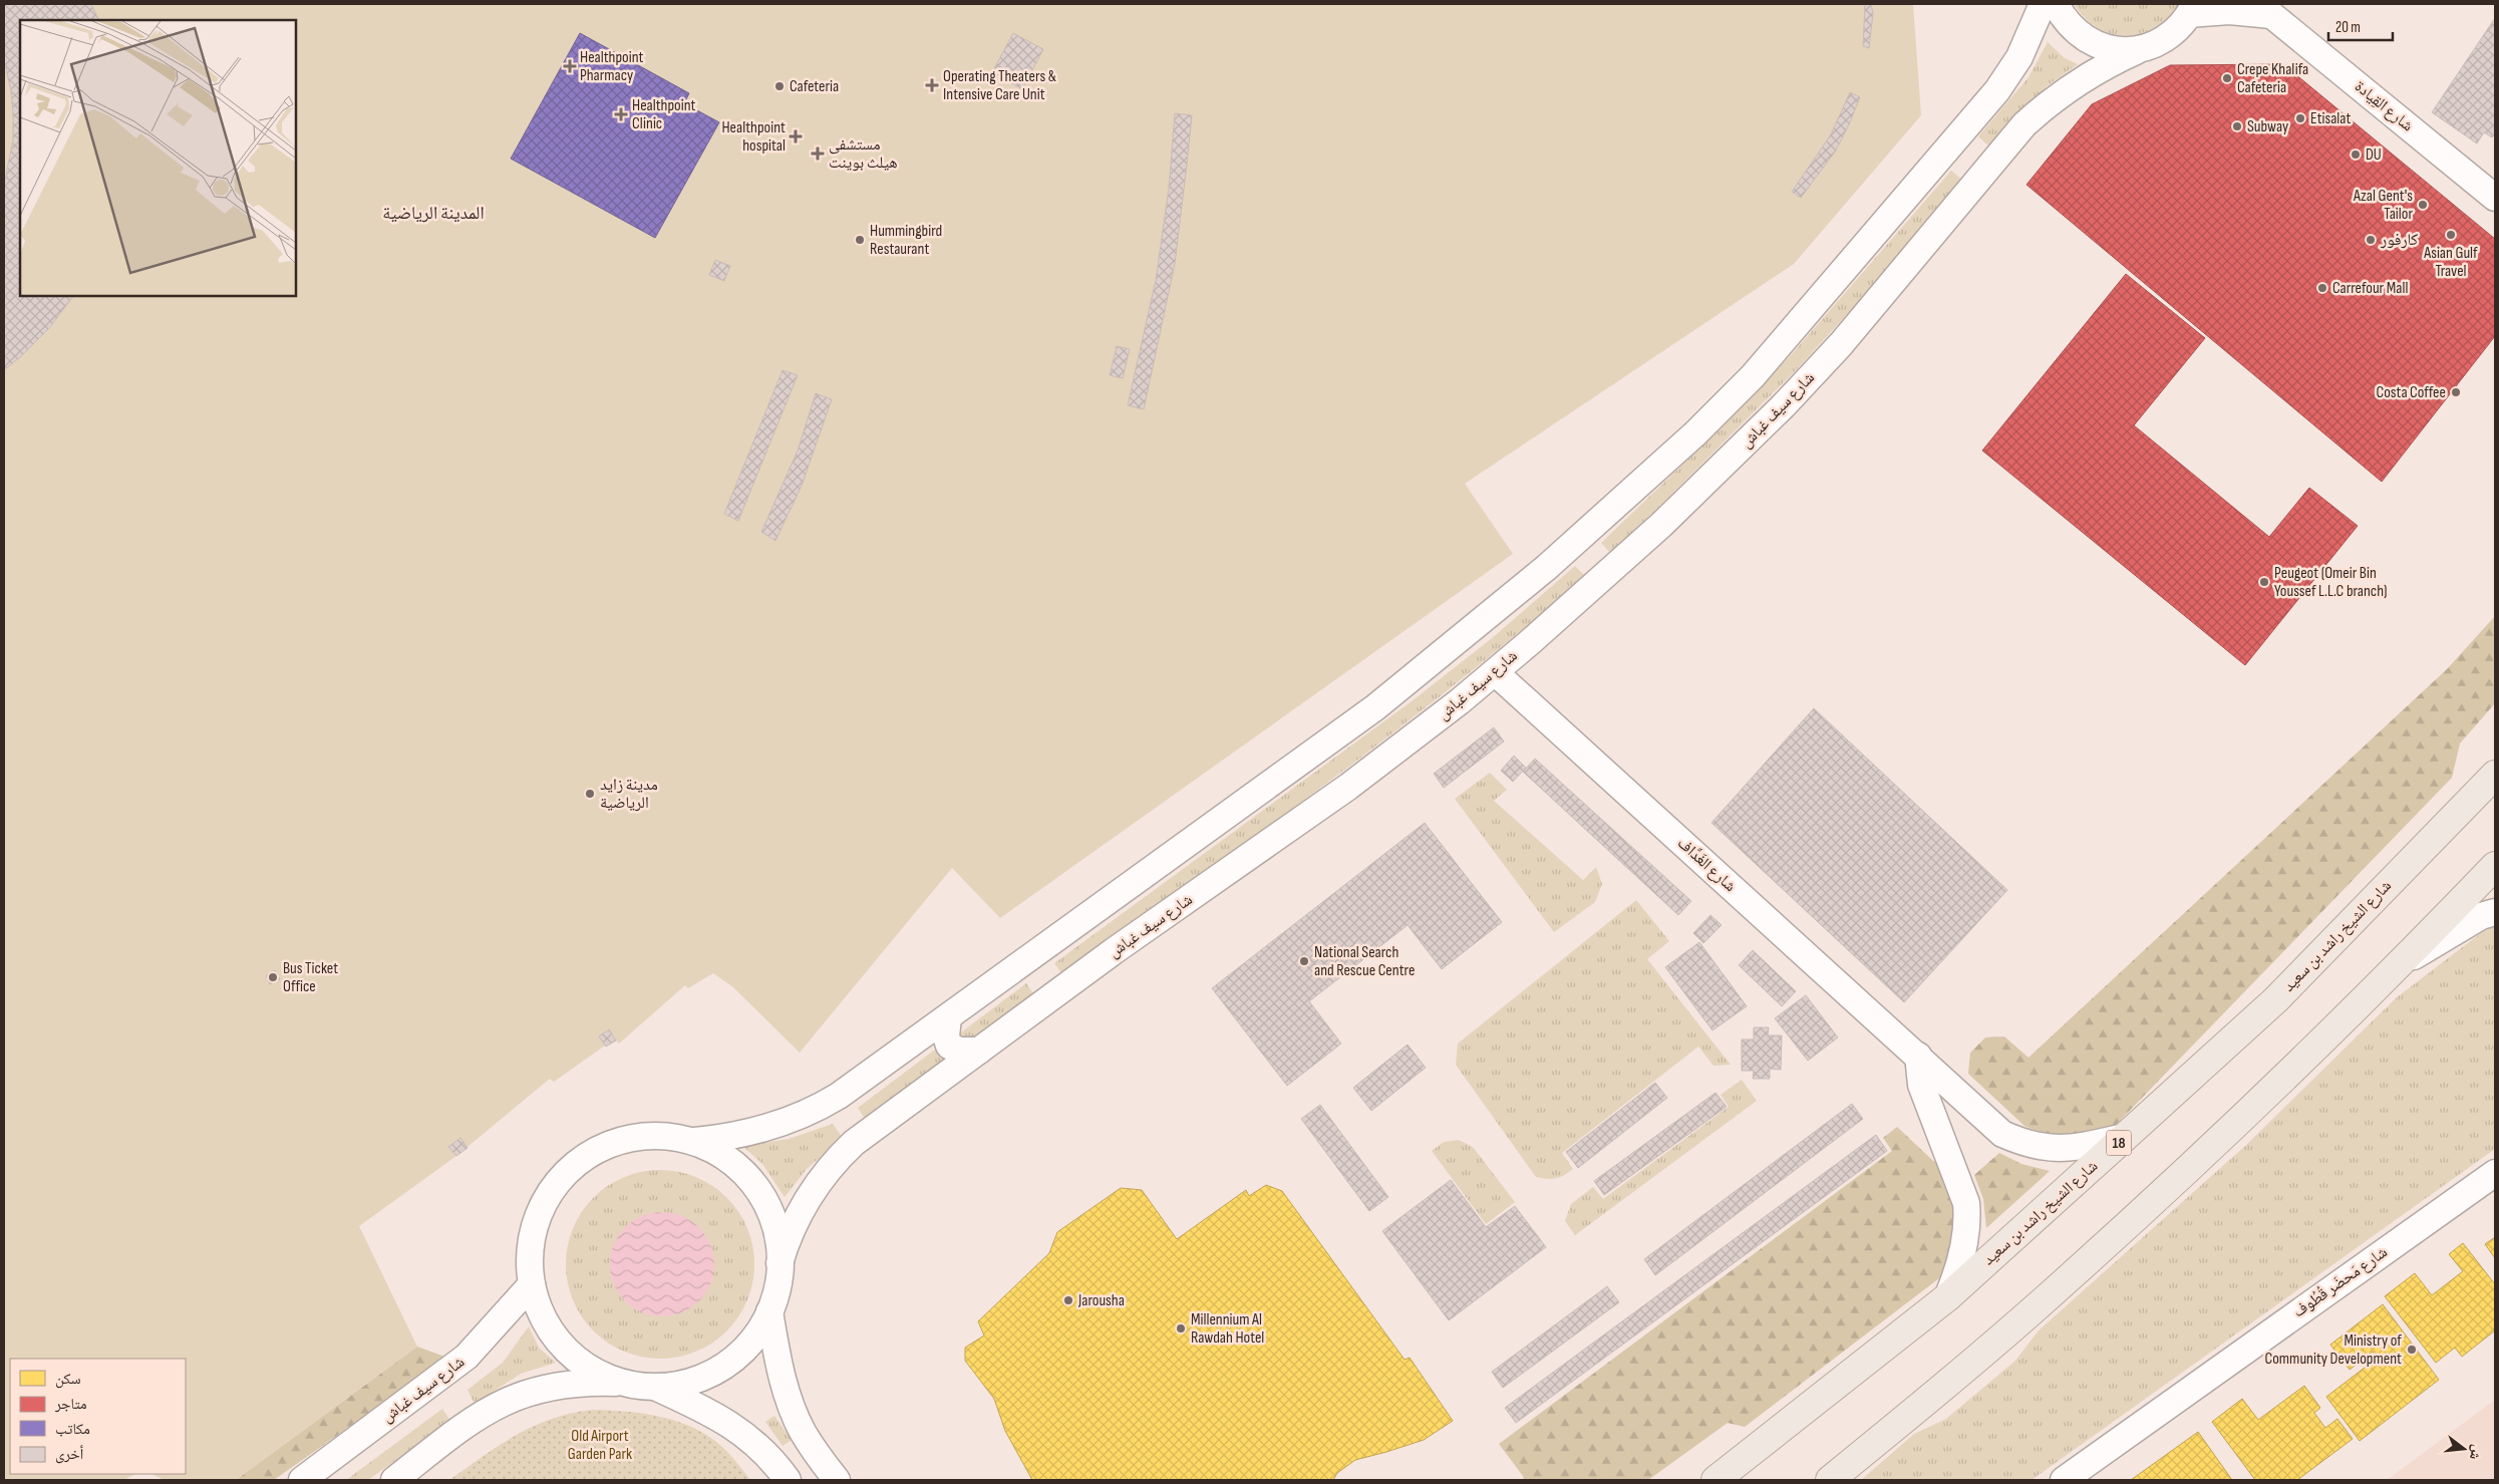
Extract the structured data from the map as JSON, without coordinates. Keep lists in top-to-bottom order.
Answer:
{
  "streets": {
    "main road": ["شارع الشيخ راشد بن سعيد", "18"],
    "street": [
      "شارع القِيادة",
      "شارع سيف غباش",
      "شارع الغَدَّاف",
      "شارع مَحضَر قُطُوف"
    ]
  },
  "crossings": [
    ["شارع القِيادة", "شارع سيف غباش"],
    ["شارع سيف غباش", "شارع الغَدَّاف"],
    ["شارع الغَدَّاف", "شارع الشيخ راشد بن سعيد"]
  ],
  "districts": ["المدينة الرياضية"],
  "parks": ["Old Airport Garden Park"],
  "places": {
    "health": [
      "Healthpoint Pharmacy",
      "Operating Theaters & Intensive Care Unit",
      "Healthpoint Clinic",
      "Healthpoint hospital",
      "مستشفى هيلث بوينت"
    ],
    "other": [
      "Crepe Khalifa Cafeteria",
      "Cafeteria",
      "Etisalat",
      "Subway",
      "DU",
      "Azal Gent's Tailor",
      "Asian Gulf Travel",
      "Hummingbird Restaurant",
      "كارفور",
      "Carrefour Mall",
      "Costa Coffee",
      "Peugeot (Omeir Bin Youssef L.L.C branch)",
      "مدينة زايد الرياضية",
      "National Search and Rescue Centre",
      "Bus Ticket Office",
      "Jarousha",
      "Millennium Al Rawdah Hotel",
      "Ministry of Community Development"
    ]
  },
  "legend": [
    "سكن",
    "متاجر",
    "مكاتب",
    "أخرى"
  ],
  "scale_bar": "20 m",
  "north": "right"
}
